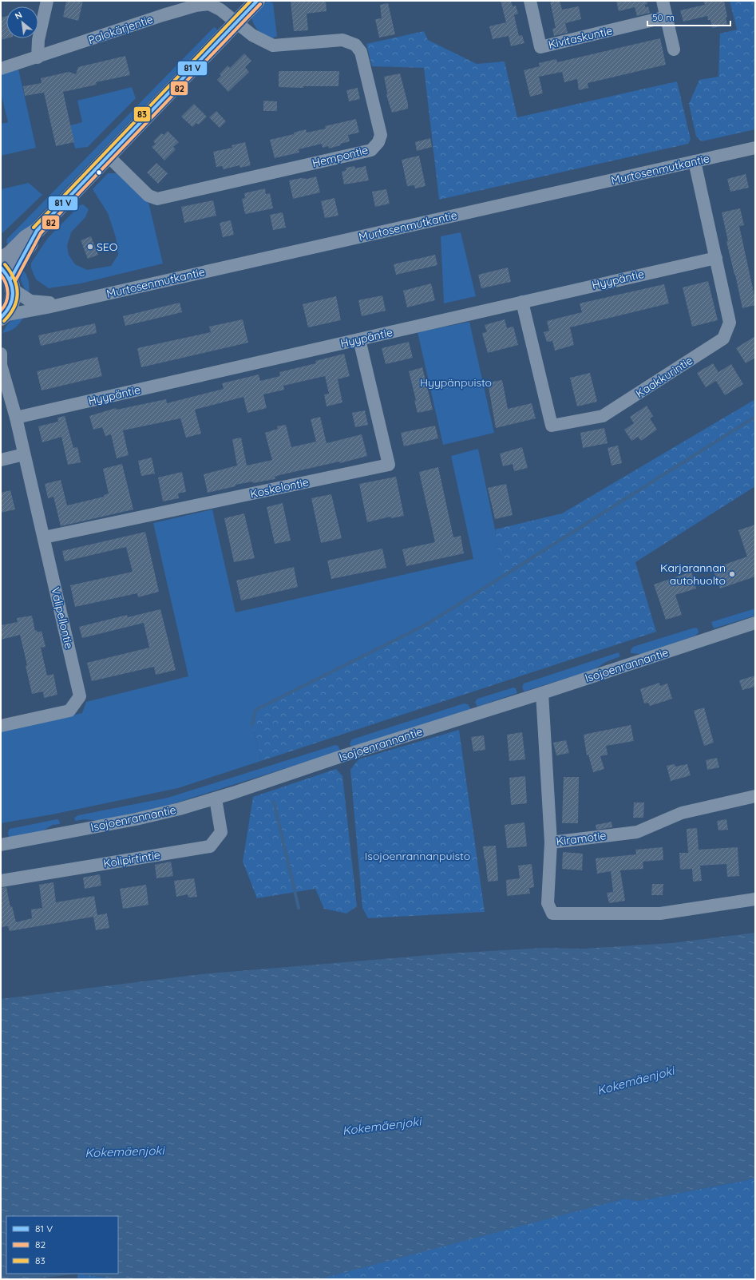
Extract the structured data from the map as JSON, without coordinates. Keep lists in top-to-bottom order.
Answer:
{
  "streets": {
    "street": [
      "Palokärjentie",
      "Kivitaskuntie",
      "Hempontie",
      "Murtosenmutkantie",
      "Hyypäntie",
      "Kaakkurintie",
      "Koskelontie",
      "Välipellontie",
      "Isojoenrannantie",
      "Kiramotie",
      "Kolipirtintie"
    ]
  },
  "crossings": [
    ["Palokärjentie", "Hempontie"],
    ["Murtosenmutkantie", "Kaakkurintie"],
    ["Hyypäntie", "Kaakkurintie"],
    ["Hyypäntie", "Koskelontie"],
    ["Hyypäntie", "Välipellontie"],
    ["Koskelontie", "Välipellontie"],
    ["Isojoenrannantie", "Kiramotie"],
    ["Isojoenrannantie", "Kolipirtintie"]
  ],
  "water": ["Kokemäenjoki"],
  "parks": ["Hyypänpuisto", "Isojoenrannanpuisto"],
  "places": ["SEO", "Karjarannan autohuolto"],
  "lines": ["transit line 83", "transit line 82"],
  "legend": ["81 V", "82", "83"],
  "scale_bar": "50 m",
  "north": "top left"
}
